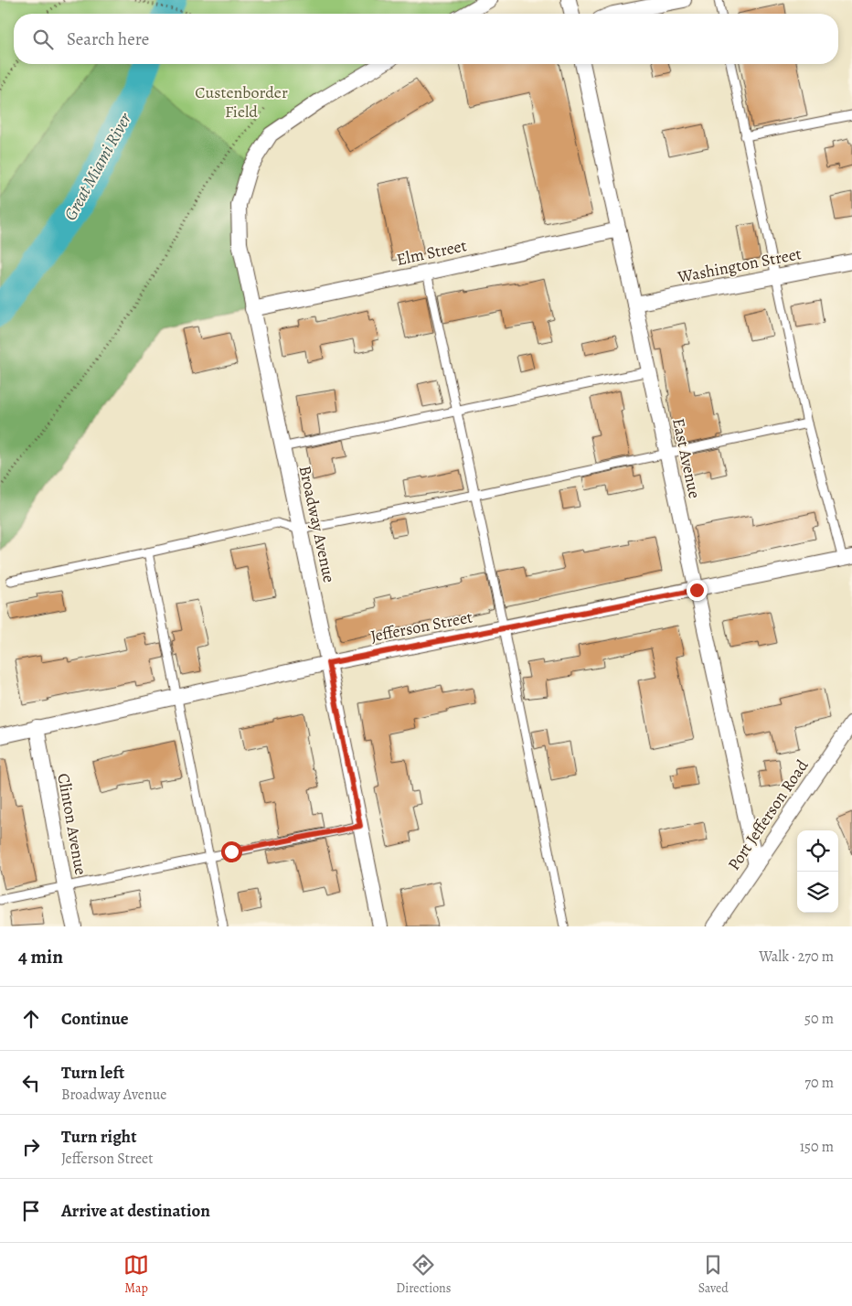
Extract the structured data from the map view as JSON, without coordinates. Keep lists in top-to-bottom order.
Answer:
{
  "streets": {
    "street": [
      "Elm Street",
      "Washington Street",
      "East Avenue",
      "Broadway Avenue",
      "Jefferson Street",
      "Port Jefferson Road",
      "Clinton Avenue"
    ]
  },
  "crossings": [
    ["Elm Street", "East Avenue"],
    ["Elm Street", "Broadway Avenue"],
    ["Washington Street", "East Avenue"],
    ["East Avenue", "Jefferson Street"],
    ["East Avenue", "Port Jefferson Road"],
    ["Broadway Avenue", "Jefferson Street"],
    ["Jefferson Street", "Clinton Avenue"]
  ],
  "water": ["Great Miami River"],
  "parks": ["Custenborder Field"],
  "page": {
    "search": "Search here",
    "heading": ["4 min", "Walk · 270 m"],
    "list": [
      ["Continue", "50 m"],
      ["Turn left", "Broadway Avenue", "70 m"],
      ["Turn right", "Jefferson Street", "150 m"],
      "Arrive at destination"
    ],
    "nav": ["Map", "Directions", "Saved"]
  }
}
